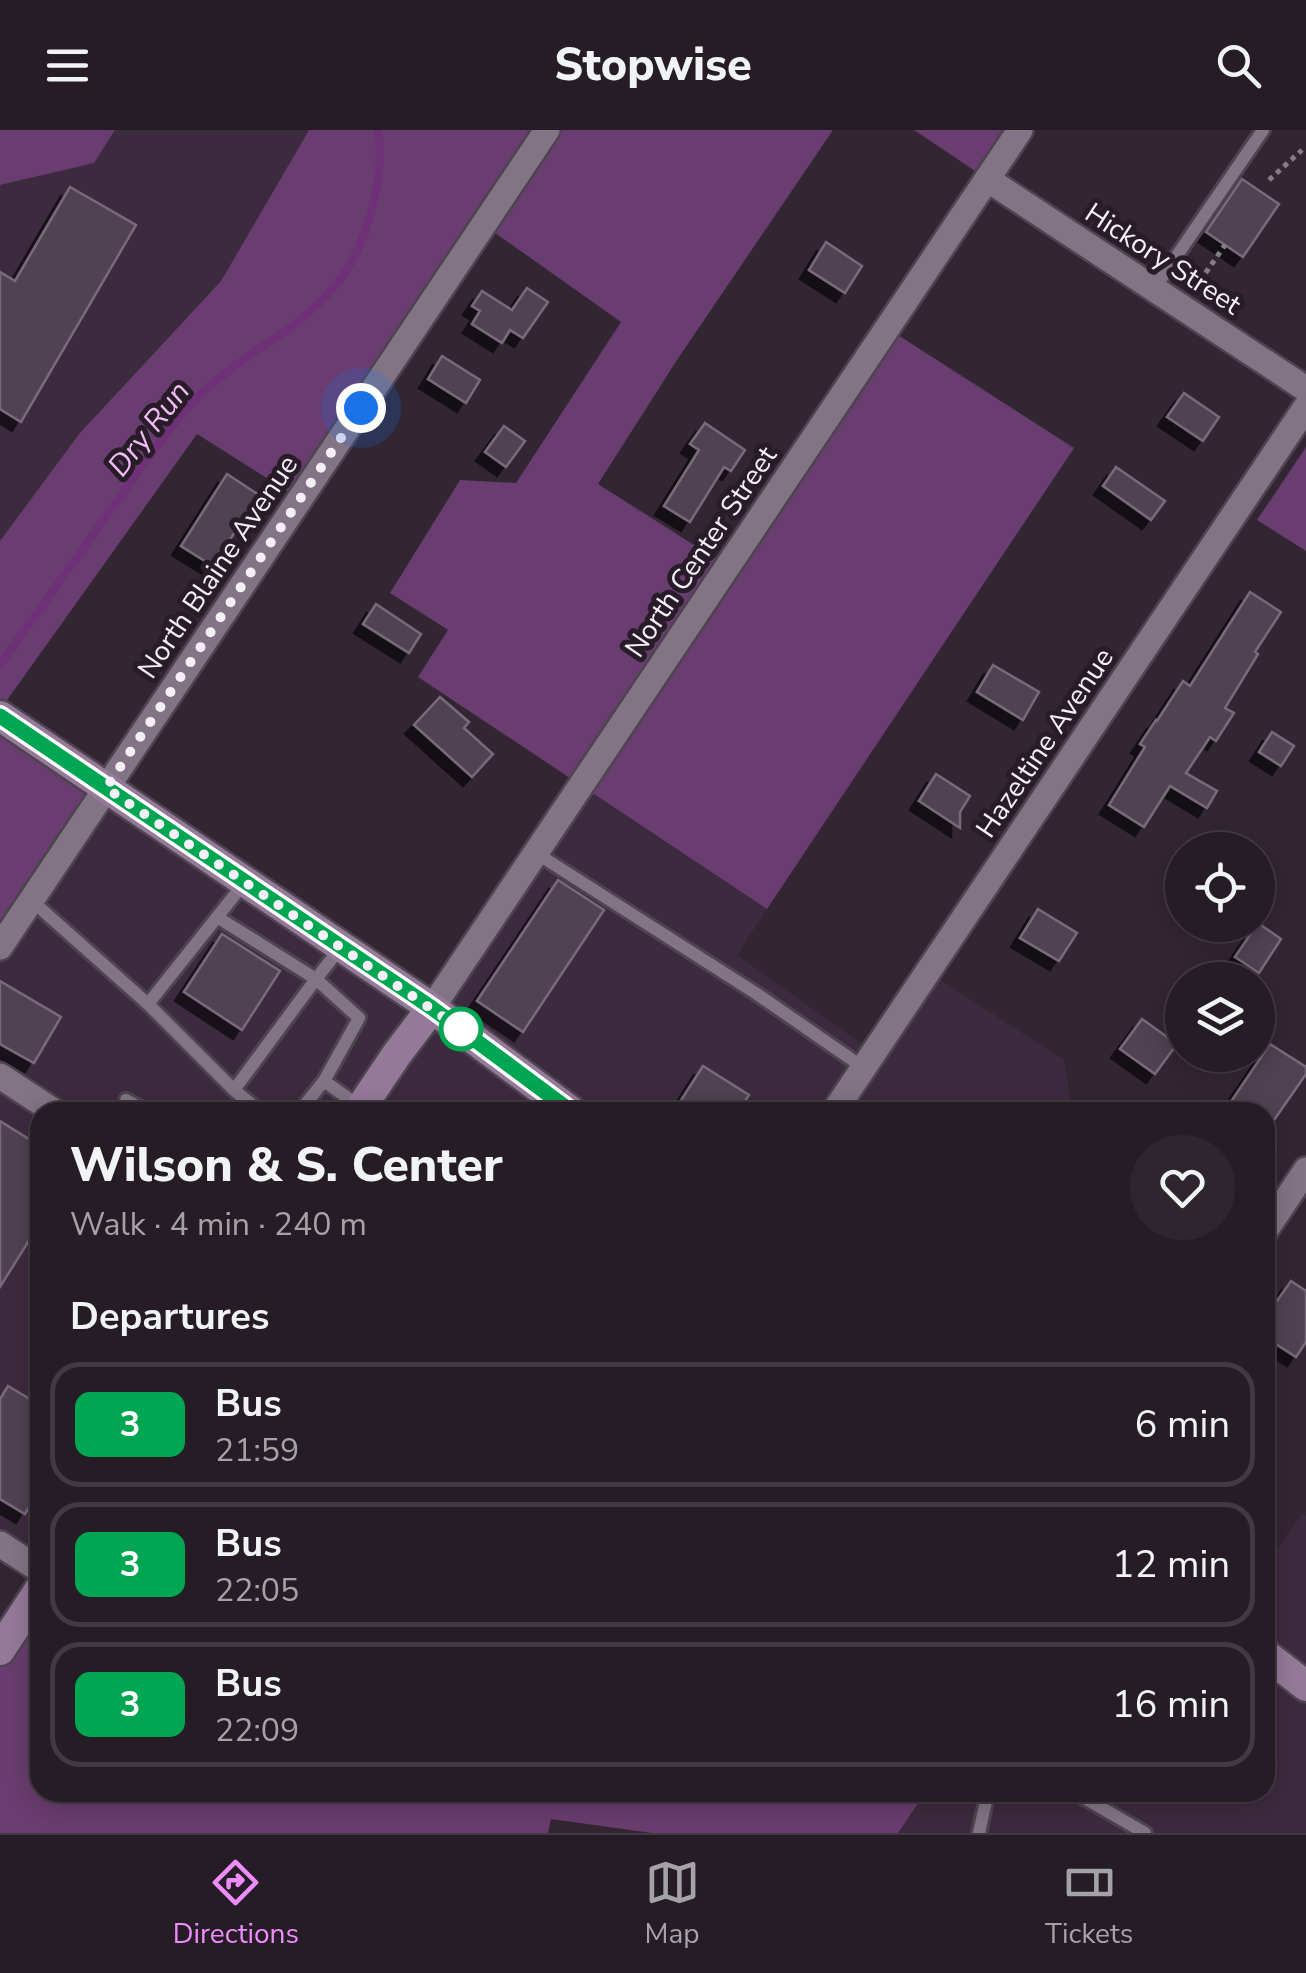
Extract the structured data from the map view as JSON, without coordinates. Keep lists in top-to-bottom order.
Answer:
{
  "streets": {
    "street": [
      "Hickory Street",
      "North Center Street",
      "North Blaine Avenue",
      "Hazeltine Avenue"
    ]
  },
  "crossings": [
    ["Hickory Street", "North Center Street"]
  ],
  "water": ["Dry Run"],
  "lines": ["bus line 3"],
  "page": {
    "header": "Stopwise",
    "heading": [
      ["Wilson & S. Center", "Walk · 4 min · 240 m"],
      "Departures"
    ],
    "list": [
      {
        "mark": "3",
        "name": "Bus",
        "note": "21:59",
        "value": "6 min"
      },
      {
        "mark": "3",
        "name": "Bus",
        "note": "22:05",
        "value": "12 min"
      },
      {
        "mark": "3",
        "name": "Bus",
        "note": "22:09",
        "value": "16 min"
      }
    ],
    "tabs": ["Directions", "Map", "Tickets"]
  }
}
